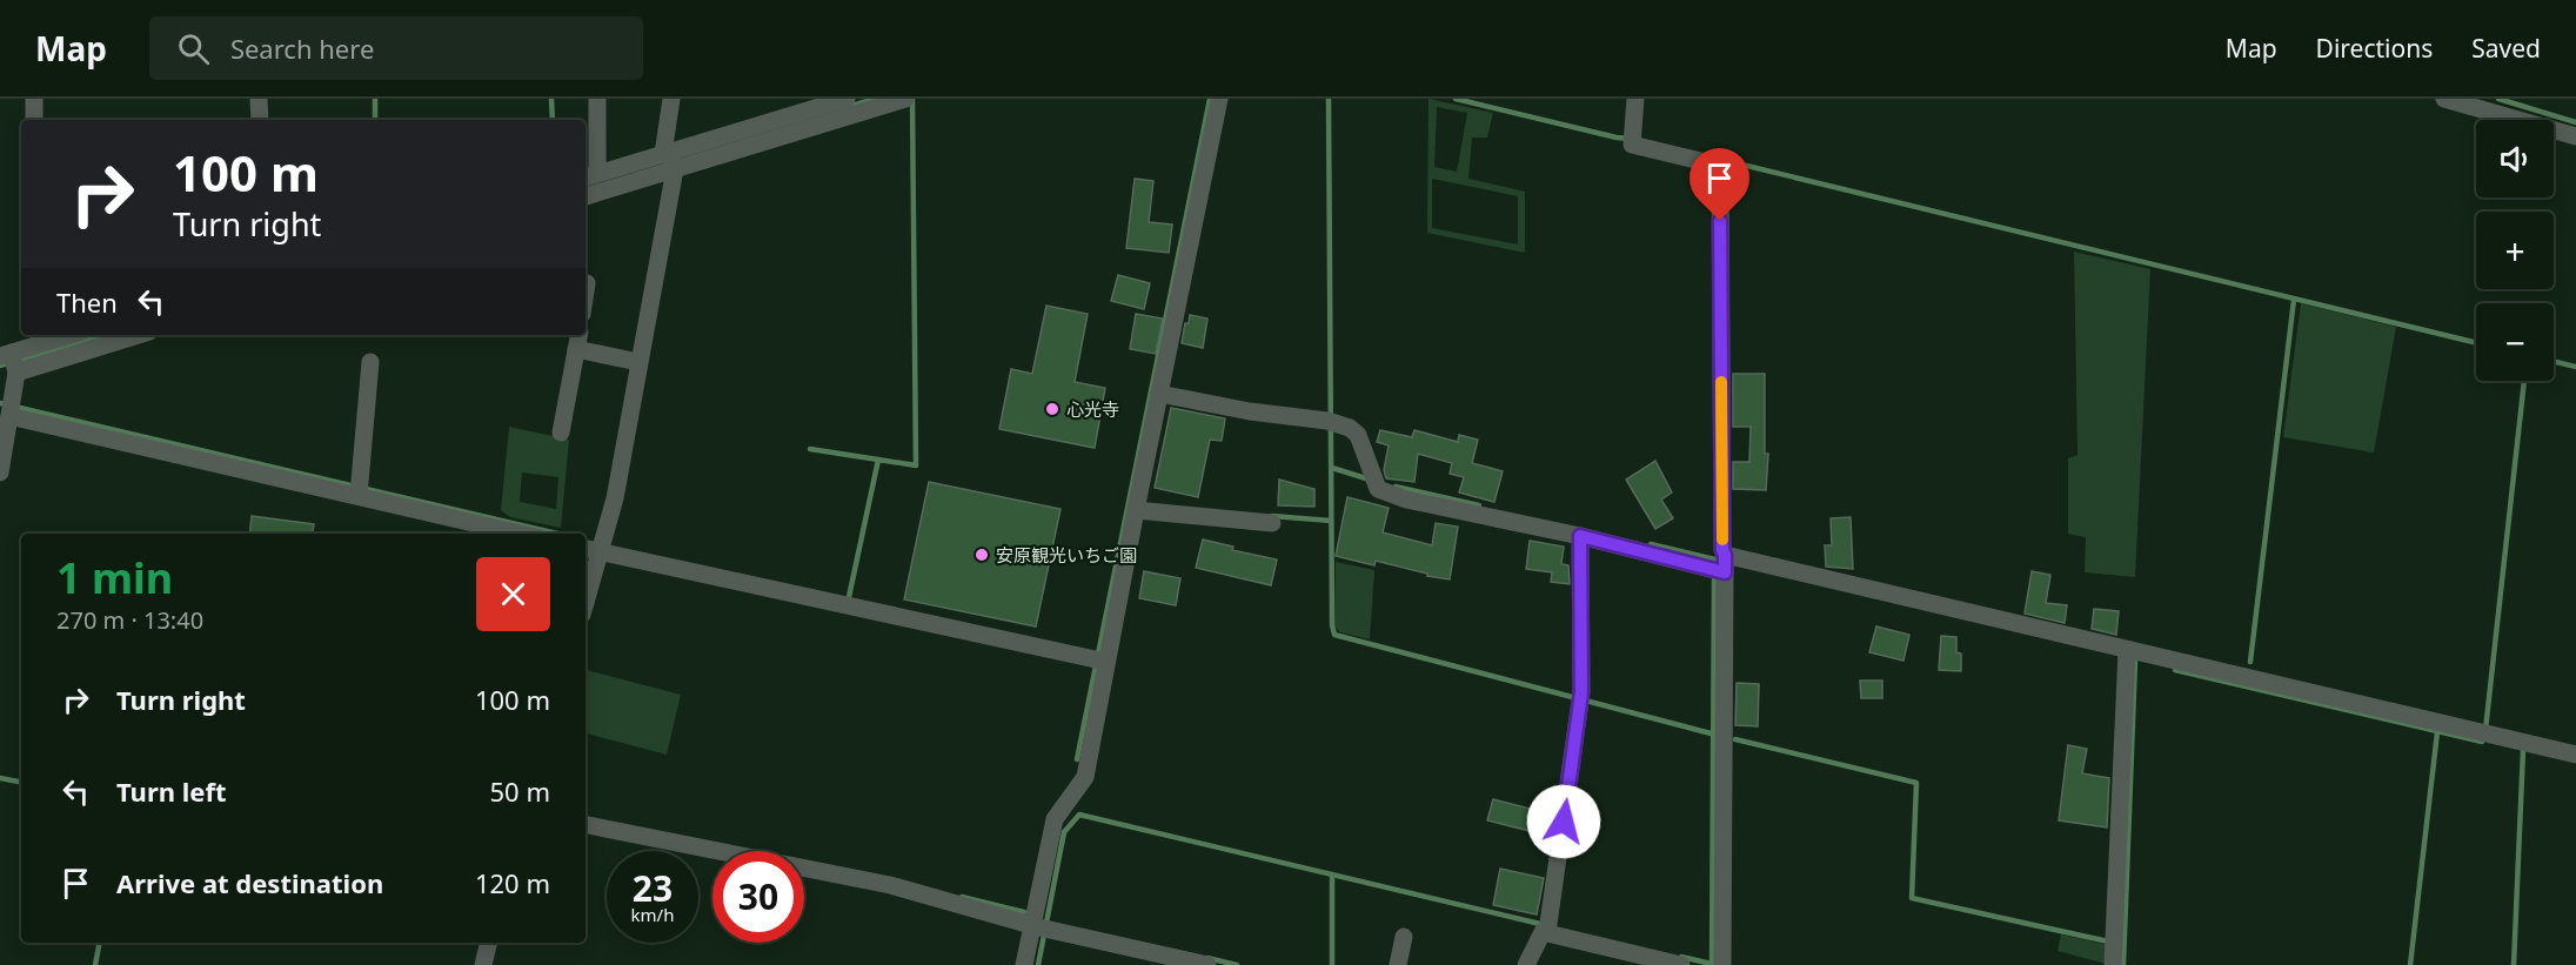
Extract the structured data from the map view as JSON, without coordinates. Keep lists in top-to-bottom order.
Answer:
{
  "places": ["心光寺", "安原観光いちご園"],
  "page": {
    "header": "Map",
    "search": "Search here",
    "nav": ["Map", "Directions", "Saved"],
    "map_buttons": ["+", "−"],
    "turn": ["100 m", "Turn right"],
    "then": "Then",
    "heading": ["1 min", "270 m · 13:40"],
    "list": [
      {
        "name": "Turn right",
        "value": "100 m"
      },
      {
        "name": "Turn left",
        "value": "50 m"
      },
      {
        "name": "Arrive at destination",
        "value": "120 m"
      }
    ],
    "speed": "23 km/h",
    "limit": "30"
  }
}
